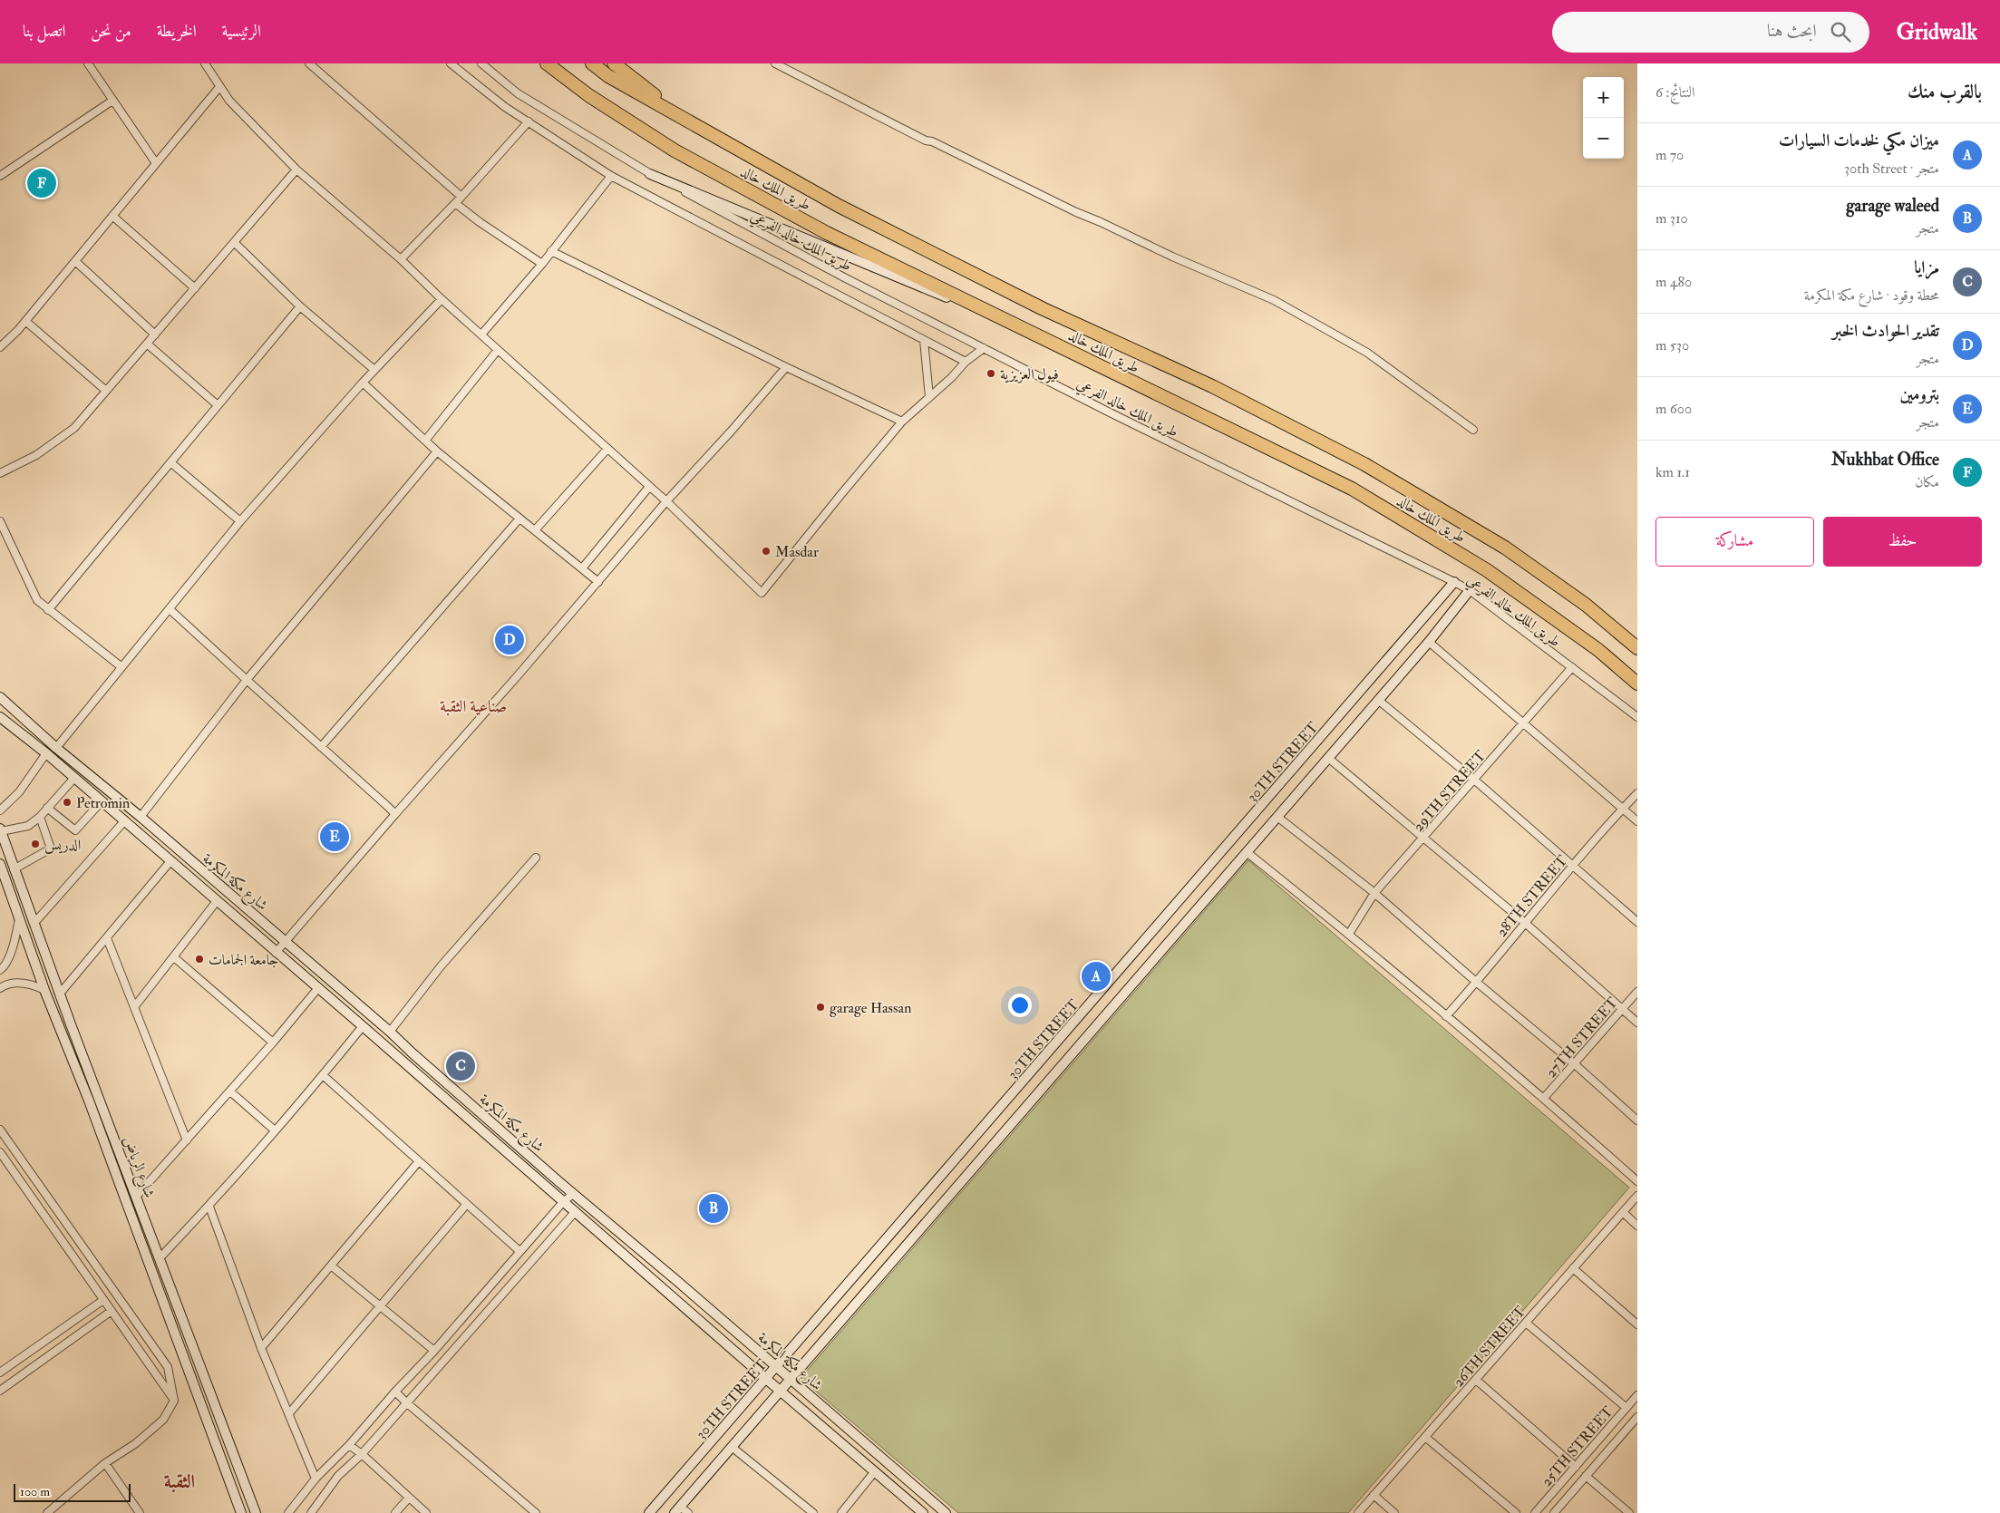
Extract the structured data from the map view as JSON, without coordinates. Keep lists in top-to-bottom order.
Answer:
{
  "streets": {
    "highway": ["طريق الملك خالد"],
    "main road": ["30TH STREET", "شارع مكة المكرمة", "شارع الرياض"],
    "street": [
      "طريق الملك خالد الفرعي",
      "29TH STREET",
      "28TH STREET",
      "27TH STREET",
      "26TH STREET",
      "25TH STREET"
    ]
  },
  "crossings": [
    ["طريق الملك خالد الفرعي", "30TH STREET"],
    ["طريق الملك خالد الفرعي", "29TH STREET"],
    ["30TH STREET", "شارع مكة المكرمة"]
  ],
  "districts": ["صناعية الثقبة", "الثقبة"],
  "places": [
    "فيول العزيزية",
    "Masdar",
    "Petromin",
    "الدريس",
    "جامعة الجمامات",
    "garage Hassan"
  ],
  "scale_bar": "100 m",
  "page": {
    "header": "Gridwalk",
    "search": "ابحث هنا",
    "nav": [
      "الرئيسية",
      "الخريطة",
      "من نحن",
      "اتصل بنا"
    ],
    "heading": ["بالقرب منك", "النتائج: 6"],
    "map_buttons": ["+", "−"],
    "list": [
      {
        "mark": "A",
        "name": "ميزان مكي لخدمات السيارات",
        "note": "متجر · 30th Street",
        "value": "70 m"
      },
      {
        "mark": "B",
        "name": "garage waleed",
        "note": "متجر",
        "value": "310 m"
      },
      {
        "mark": "C",
        "name": "مزايا",
        "note": "محطة وقود · شارع مكة المكرمة",
        "value": "480 m"
      },
      {
        "mark": "D",
        "name": "تقدير الحوادث الخبر",
        "note": "متجر",
        "value": "530 m"
      },
      {
        "mark": "E",
        "name": "بترومين",
        "note": "متجر",
        "value": "600 m"
      },
      {
        "mark": "F",
        "name": "Nukhbat Office",
        "note": "مكان",
        "value": "1.1 km"
      }
    ],
    "pins": [
      "F",
      "D",
      "E",
      "A",
      "C",
      "B"
    ],
    "buttons": ["حفظ", "مشاركة"],
    "scale": "100 m"
  }
}
